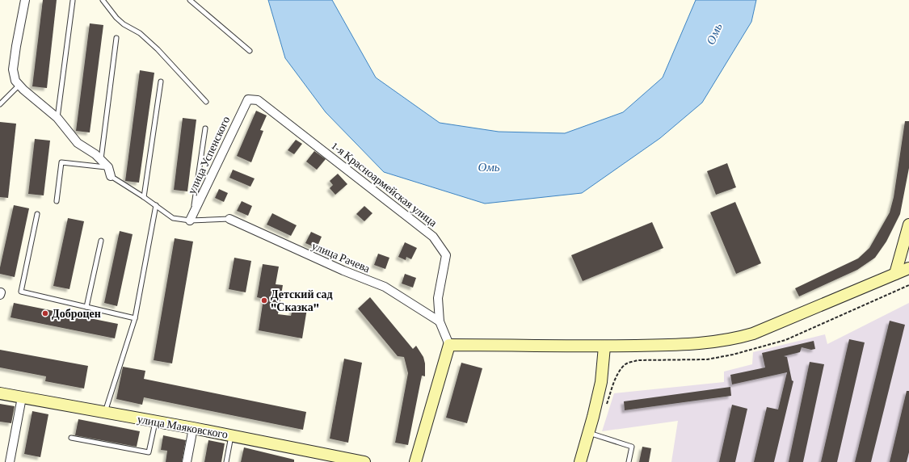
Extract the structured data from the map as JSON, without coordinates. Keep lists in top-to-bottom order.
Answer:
{
  "streets": {
    "street": [
      "улица Успенского",
      "1-я Красноармейская улица",
      "улица Рачева",
      "улица Маяковского"
    ]
  },
  "crossings": [
    ["улица Успенского", "1-я Красноармейская улица"],
    ["1-я Красноармейская улица", "улица Рачева"]
  ],
  "water": ["Омь"],
  "places": ["Детский сад \"Сказка\"", "Доброцен"]
}
